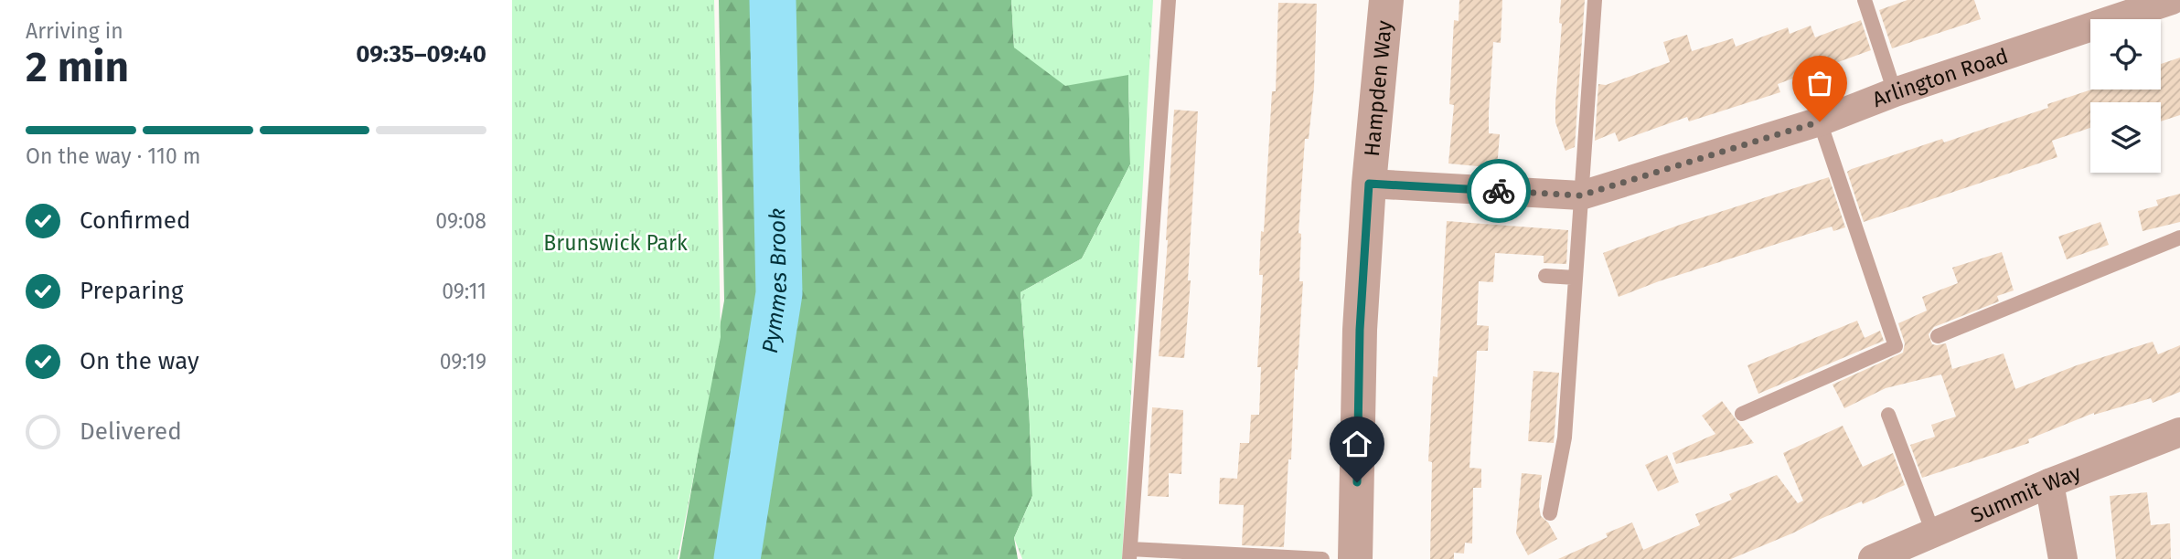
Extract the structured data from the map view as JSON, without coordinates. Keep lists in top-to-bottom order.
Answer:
{
  "streets": {
    "street": ["Arlington Road", "Hampden Way", "Summit Way"]
  },
  "crossings": [
    ["Arlington Road", "Hampden Way"]
  ],
  "water": ["Pymmes Brook"],
  "parks": ["Brunswick Park"],
  "page": {
    "heading": ["2 min", "Arriving in", "09:35–09:40"],
    "bar": "On the way · 110 m",
    "list": [
      ["Confirmed", "09:08"],
      ["Preparing", "09:11"],
      ["On the way", "09:19"],
      "Delivered"
    ]
  }
}
